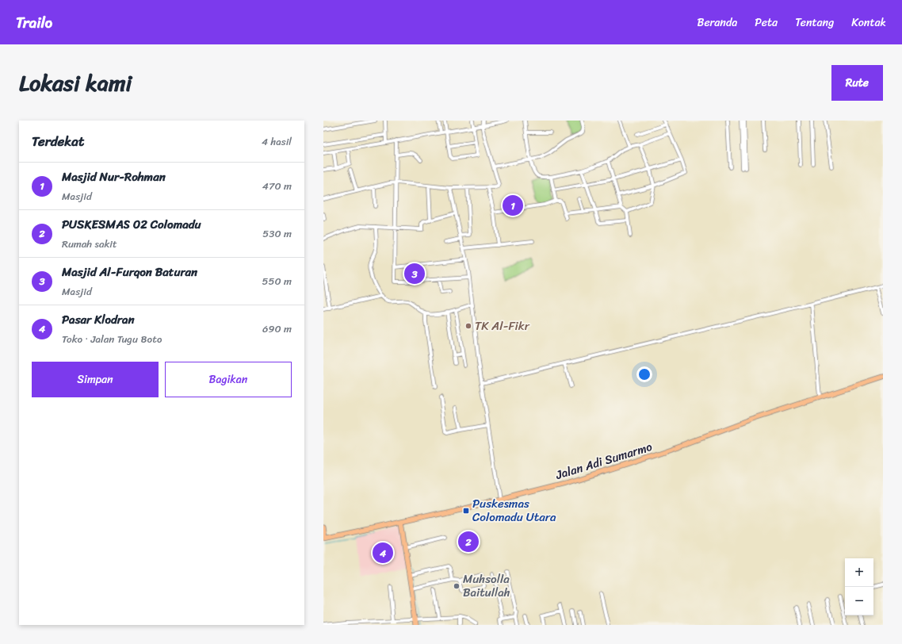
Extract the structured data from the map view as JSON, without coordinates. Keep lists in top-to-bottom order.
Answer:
{
  "streets": {
    "main road": ["Jalan Adi Sumarmo"]
  },
  "places": {
    "other": ["TK Al-Fikr", "Muhsolla Baitullah"],
    "transit": ["Puskesmas Colomadu Utara"]
  },
  "page": {
    "header": "Trailo",
    "nav": [
      "Beranda",
      "Peta",
      "Tentang",
      "Kontak"
    ],
    "title": "Lokasi kami",
    "buttons": [
      "Rute",
      ["Simpan", "Bagikan"]
    ],
    "heading": ["Terdekat", "4 hasil"],
    "list": [
      {
        "mark": "1",
        "name": "Masjid Nur-Rohman",
        "note": "Masjid",
        "value": "470 m"
      },
      {
        "mark": "2",
        "name": "PUSKESMAS 02 Colomadu",
        "note": "Rumah sakit",
        "value": "530 m"
      },
      {
        "mark": "3",
        "name": "Masjid Al-Furqon Baturan",
        "note": "Masjid",
        "value": "550 m"
      },
      {
        "mark": "4",
        "name": "Pasar Klodran",
        "note": "Toko · Jalan Tugu Boto",
        "value": "690 m"
      }
    ],
    "pins": [
      "1",
      "3",
      "2",
      "4"
    ],
    "map_buttons": ["+", "−"]
  }
}
